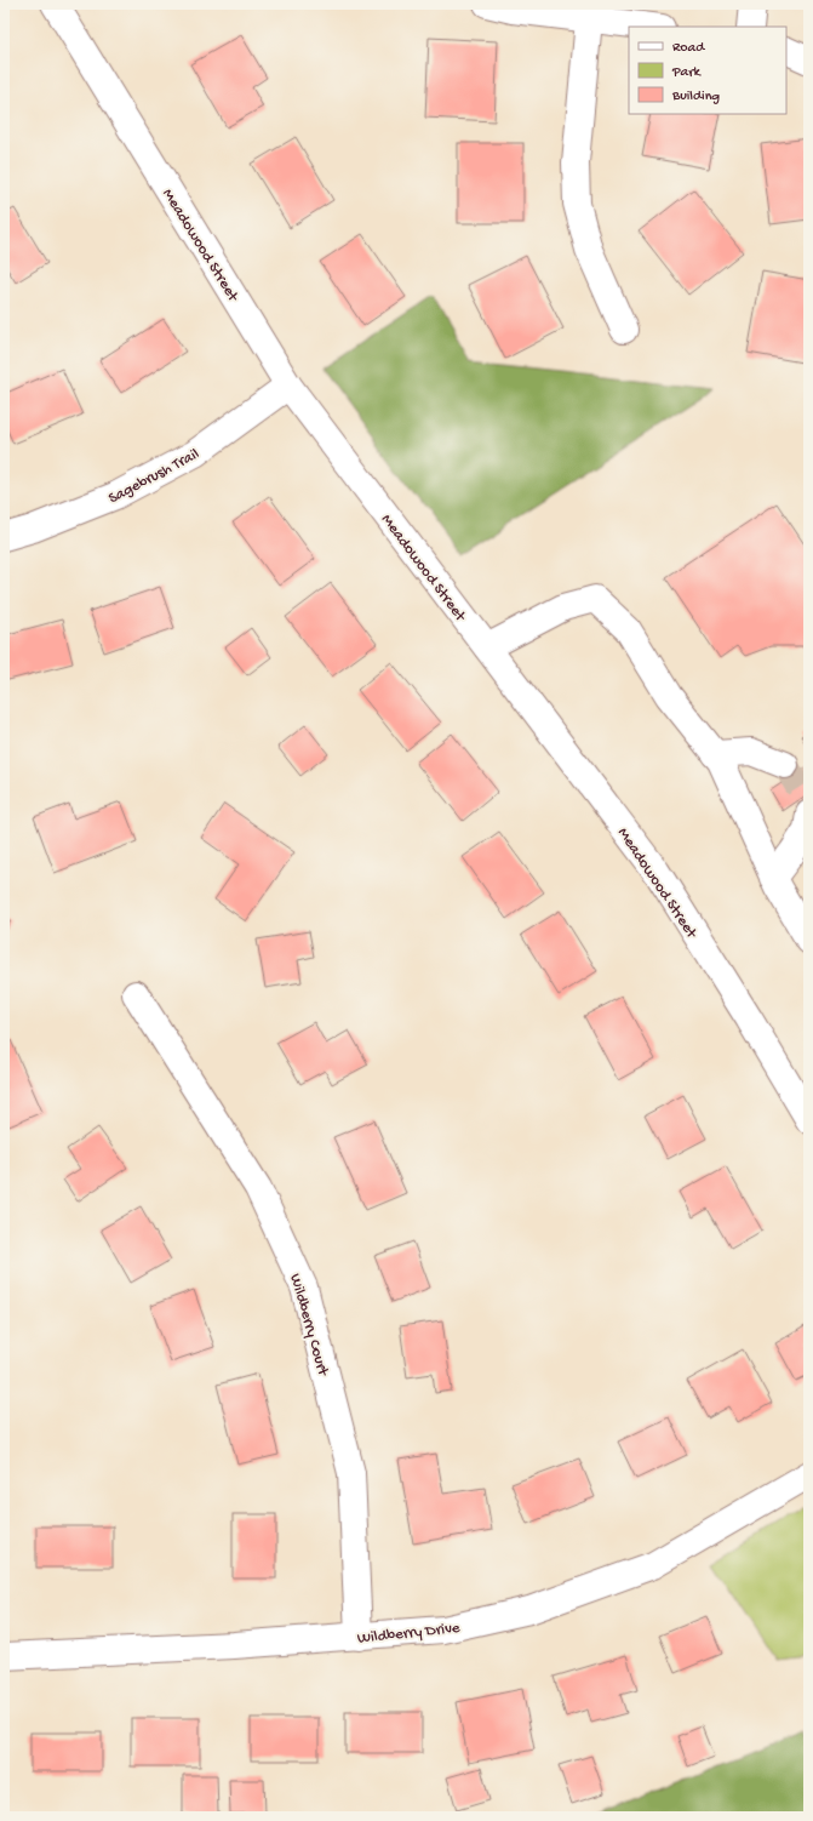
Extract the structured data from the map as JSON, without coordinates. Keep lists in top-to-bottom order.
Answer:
{
  "streets": {
    "street": [
      "Meadowood Street",
      "Sagebrush Trail",
      "Wildberry Court",
      "Wildberry Drive"
    ]
  },
  "crossings": [
    ["Meadowood Street", "Sagebrush Trail"],
    ["Wildberry Court", "Wildberry Drive"]
  ],
  "legend": ["Road", "Park", "Building"]
}
